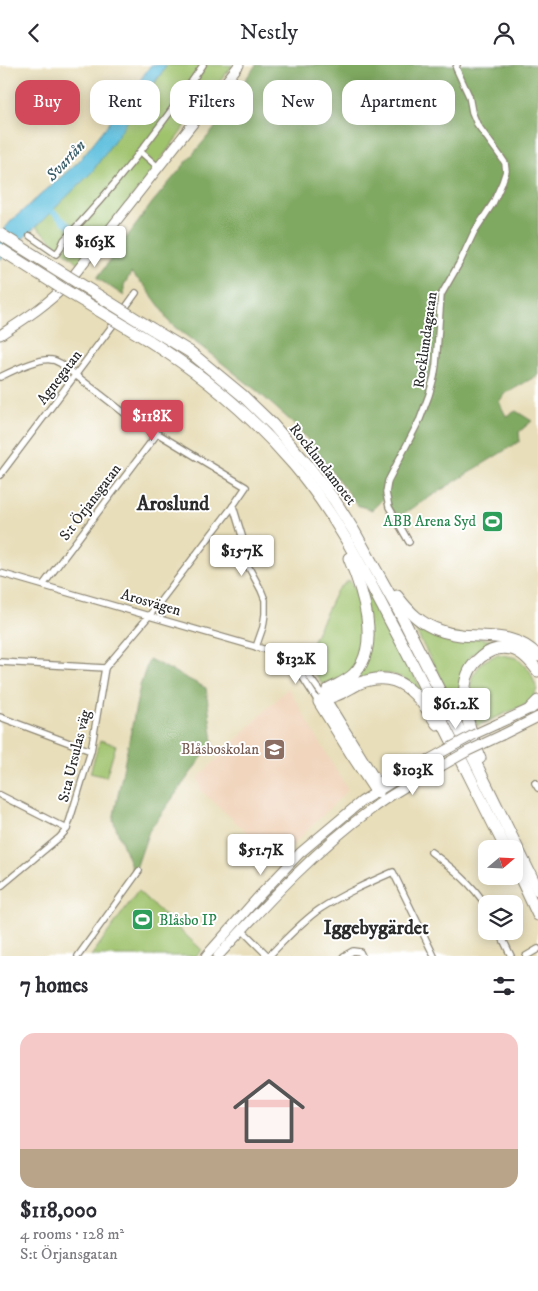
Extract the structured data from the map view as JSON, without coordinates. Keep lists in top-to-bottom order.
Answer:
{
  "streets": {
    "highway": ["Rocklundamotet"],
    "street": [
      "Rocklundagatan",
      "Agnegatan",
      "S:t Örjansgatan",
      "Arosvägen",
      "S:ta Ursulas väg"
    ]
  },
  "crossings": [
    ["S:t Örjansgatan", "Arosvägen"]
  ],
  "districts": ["Aroslund", "Iggebygärdet"],
  "water": ["Svartån"],
  "places": {
    "sports": ["ABB Arena Syd", "Blåsbo IP"],
    "school or university": ["Blåsboskolan"]
  },
  "north": "right",
  "page": {
    "header": "Nestly",
    "chip": [
      "Buy",
      "Rent",
      "Filters",
      "New",
      "Apartment"
    ],
    "price": [
      "$163K",
      "$118K",
      "$157K",
      "$132K",
      "$61.2K",
      "$103K",
      "$51.7K"
    ],
    "heading": "7 homes",
    "list": [
      {
        "name": "$118,000",
        "note": "4 rooms · 128 m² · S:t Örjansgatan"
      }
    ]
  }
}
